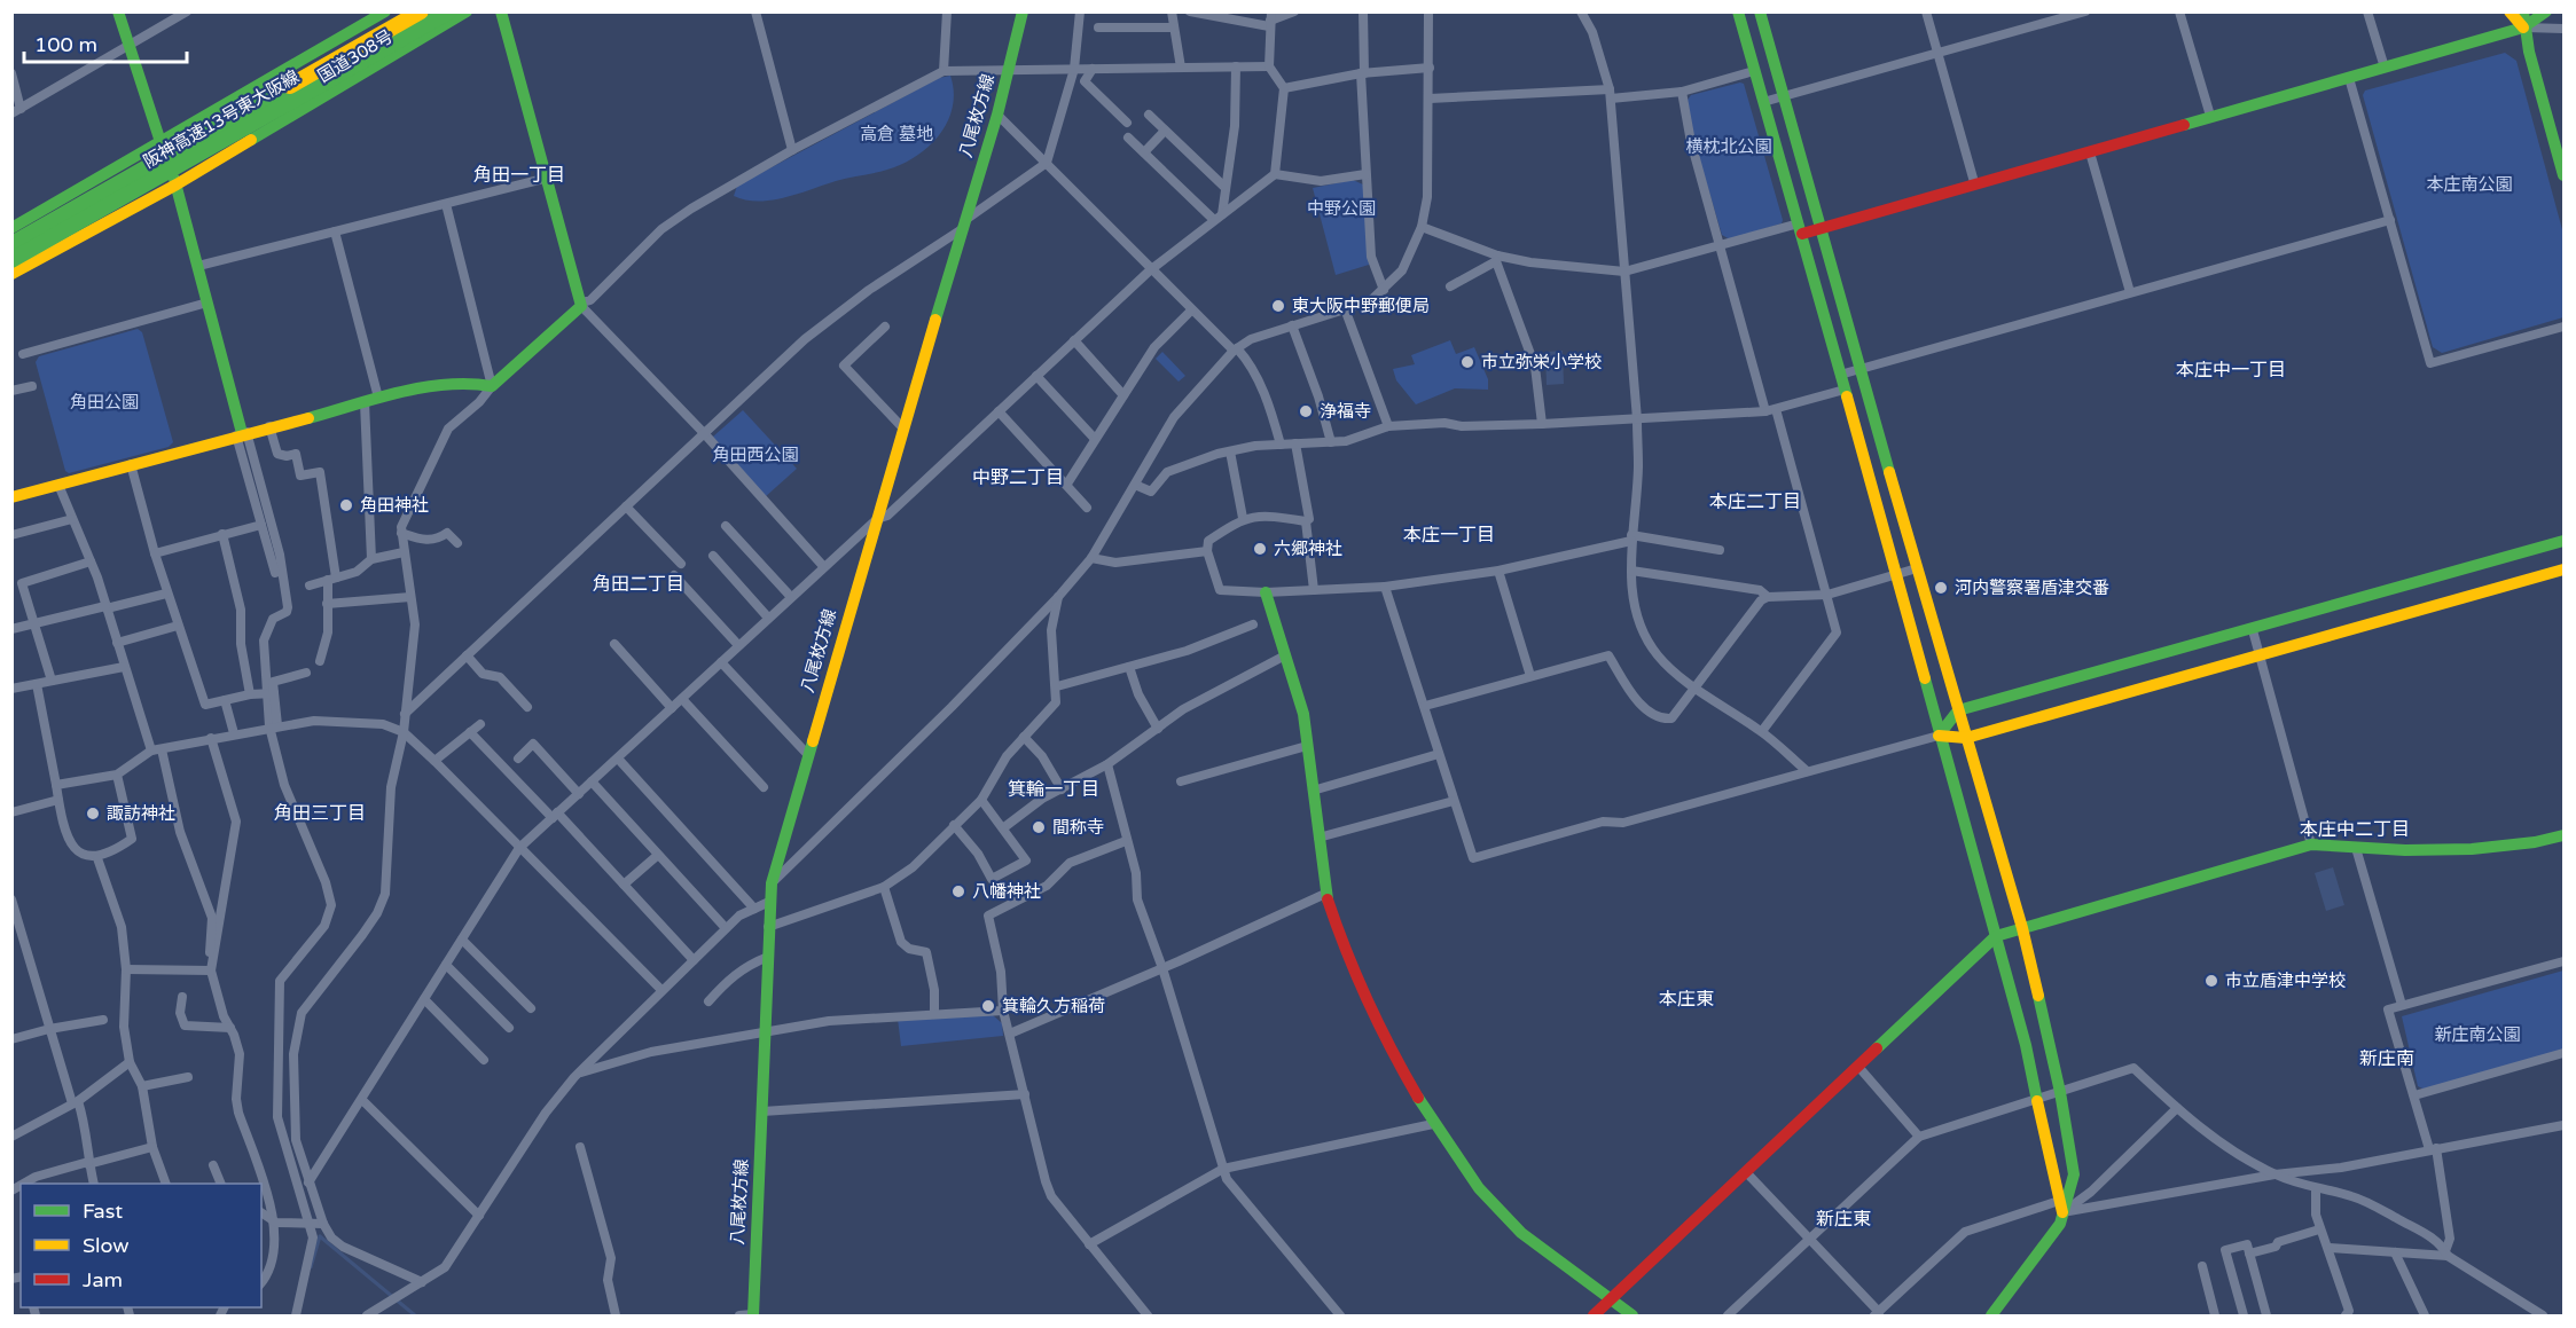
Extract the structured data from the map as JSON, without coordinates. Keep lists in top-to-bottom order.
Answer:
{
  "streets": {
    "main road": ["国道308号", "八尾枚方線", "阪神高速13号東大阪線"]
  },
  "districts": [
    "角田一丁目",
    "本庄中一丁目",
    "中野二丁目",
    "本庄二丁目",
    "本庄一丁目",
    "角田二丁目",
    "箕輪一丁目",
    "角田三丁目",
    "本庄中二丁目",
    "本庄東",
    "新庄南",
    "新庄東"
  ],
  "parks": [
    "高倉 墓地",
    "横枕北公園",
    "本庄南公園",
    "中野公園",
    "角田公園",
    "角田西公園",
    "新庄南公園"
  ],
  "places": [
    "東大阪中野郵便局",
    "市立弥栄小学校",
    "浄福寺",
    "角田神社",
    "六郷神社",
    "河内警察署盾津交番",
    "諏訪神社",
    "間称寺",
    "八幡神社",
    "市立盾津中学校",
    "箕輪久方稲荷"
  ],
  "legend": ["Fast", "Slow", "Jam"],
  "scale_bar": "100 m"
}
